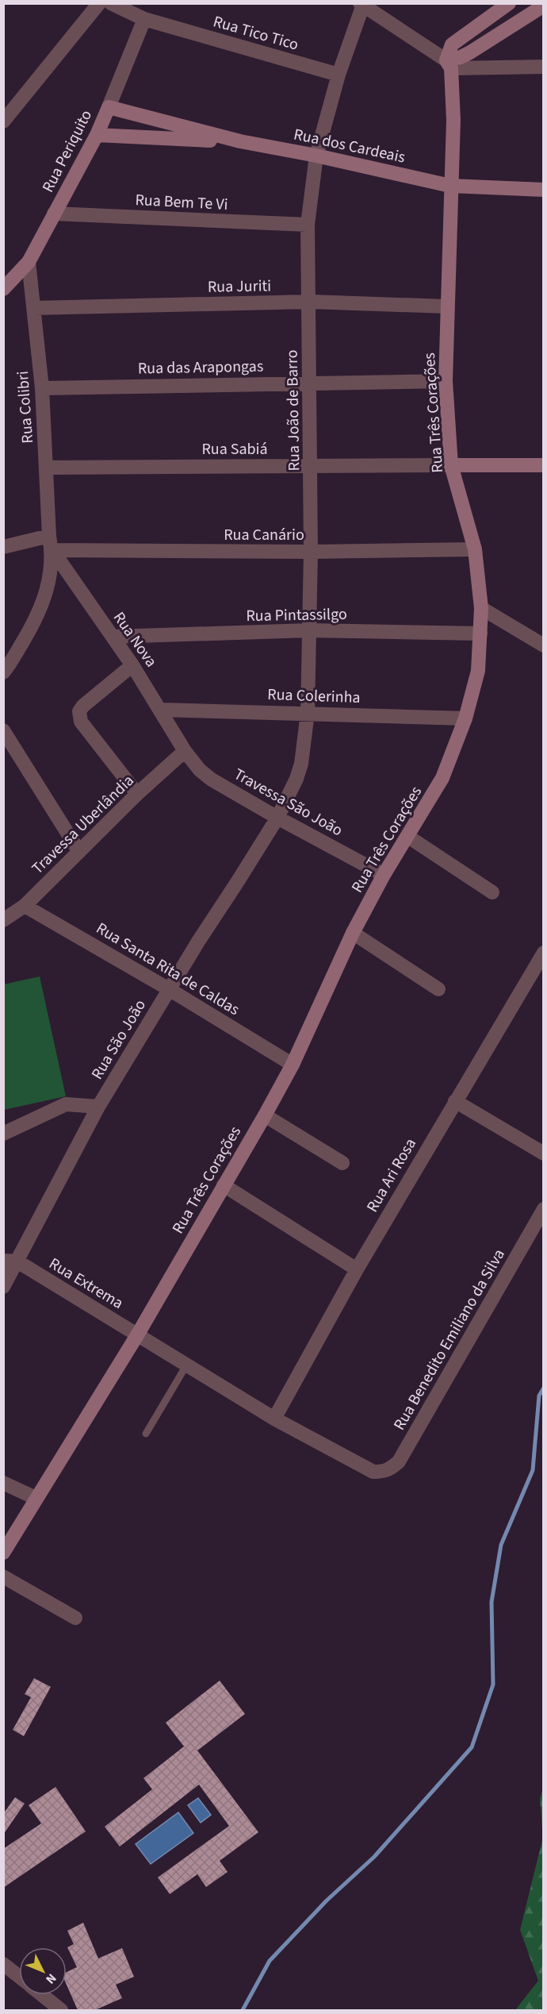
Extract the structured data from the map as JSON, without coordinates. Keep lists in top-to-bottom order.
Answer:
{
  "streets": {
    "street": [
      "Rua Tico Tico",
      "Rua dos Cardeais",
      "Rua Periquito",
      "Rua Bem Te Vi",
      "Rua Juriti",
      "Rua das Arapongas",
      "Rua Colibri",
      "Rua João de Barro",
      "Rua Três Corações",
      "Rua Sabiá",
      "Rua Canário",
      "Rua Pintassilgo",
      "Rua Nova",
      "Rua Colerinha",
      "Travessa São João",
      "Travessa Uberlândia",
      "Rua Santa Rita de Caldas",
      "Rua São João",
      "Rua Ari Rosa",
      "Rua Extrema",
      "Rua Benedito Emiliano da Silva"
    ]
  },
  "crossings": [
    ["Rua Tico Tico", "Rua Periquito"],
    ["Rua Tico Tico", "Rua João de Barro"],
    ["Rua dos Cardeais", "Rua Periquito"],
    ["Rua dos Cardeais", "Rua João de Barro"],
    ["Rua dos Cardeais", "Rua Três Corações"],
    ["Rua Periquito", "Rua Bem Te Vi"],
    ["Rua Periquito", "Rua Colibri"],
    ["Rua Bem Te Vi", "Rua João de Barro"],
    ["Rua Juriti", "Rua Colibri"],
    ["Rua Juriti", "Rua João de Barro"],
    ["Rua Juriti", "Rua Três Corações"],
    ["Rua das Arapongas", "Rua Colibri"],
    ["Rua das Arapongas", "Rua João de Barro"],
    ["Rua das Arapongas", "Rua Três Corações"],
    ["Rua Colibri", "Rua Sabiá"],
    ["Rua Colibri", "Rua Canário"],
    ["Rua Colibri", "Rua Nova"],
    ["Rua João de Barro", "Rua Sabiá"],
    ["Rua João de Barro", "Rua Canário"],
    ["Rua João de Barro", "Rua Pintassilgo"],
    ["Rua João de Barro", "Rua Colerinha"],
    ["Rua João de Barro", "Travessa São João"],
    ["Rua João de Barro", "Rua São João"],
    ["Rua Três Corações", "Rua Sabiá"],
    ["Rua Três Corações", "Rua Canário"],
    ["Rua Três Corações", "Rua Pintassilgo"],
    ["Rua Três Corações", "Rua Colerinha"],
    ["Rua Três Corações", "Travessa São João"],
    ["Rua Três Corações", "Rua Santa Rita de Caldas"],
    ["Rua Três Corações", "Rua Extrema"],
    ["Rua Canário", "Rua Nova"],
    ["Rua Pintassilgo", "Rua Nova"],
    ["Rua Nova", "Rua Colerinha"],
    ["Rua Nova", "Travessa São João"],
    ["Rua Nova", "Travessa Uberlândia"],
    ["Travessa São João", "Travessa Uberlândia"],
    ["Travessa São João", "Rua São João"],
    ["Travessa Uberlândia", "Rua Santa Rita de Caldas"],
    ["Rua Santa Rita de Caldas", "Rua São João"],
    ["Rua São João", "Rua Extrema"],
    ["Rua Ari Rosa", "Rua Extrema"],
    ["Rua Extrema", "Rua Benedito Emiliano da Silva"]
  ],
  "north": "bottom right"
}
